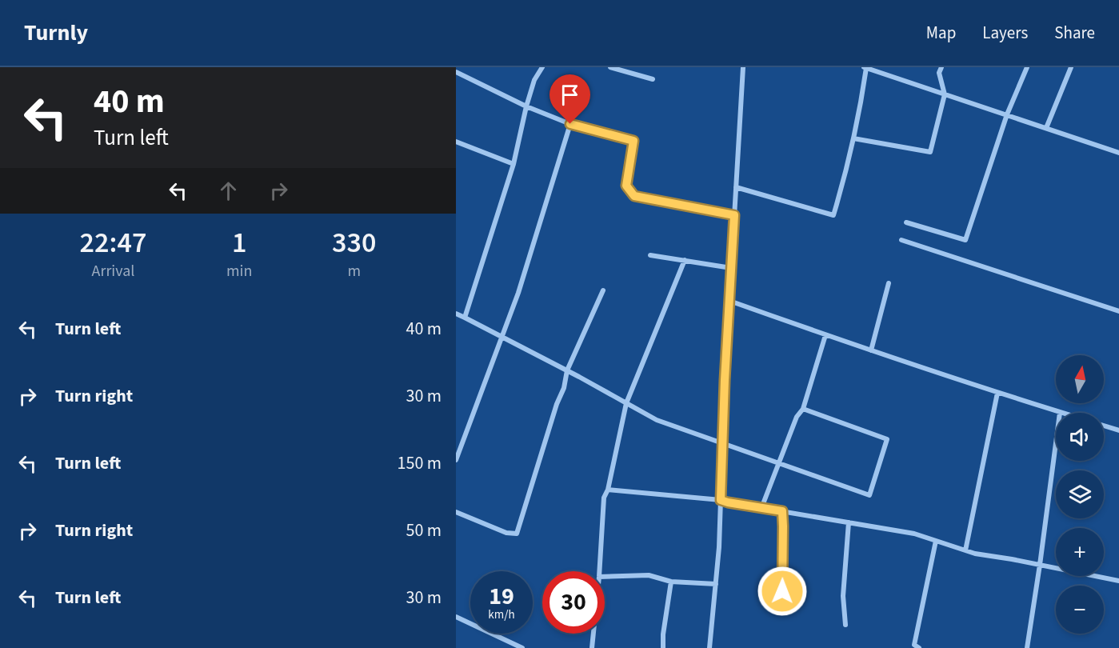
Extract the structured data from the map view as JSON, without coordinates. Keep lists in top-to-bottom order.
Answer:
{
  "north": "top",
  "page": {
    "header": "Turnly",
    "nav": ["Map", "Layers", "Share"],
    "turn": ["40 m", "Turn left"],
    "eta": [
      "22:47",
      "Arrival",
      "1",
      "min",
      "330",
      "m"
    ],
    "list": [
      {
        "name": "Turn left",
        "value": "40 m"
      },
      {
        "name": "Turn right",
        "value": "30 m"
      },
      {
        "name": "Turn left",
        "value": "150 m"
      },
      {
        "name": "Turn right",
        "value": "50 m"
      },
      {
        "name": "Turn left",
        "value": "30 m"
      }
    ],
    "map_buttons": ["+", "−"],
    "speed": "19 km/h",
    "limit": "30"
  }
}
